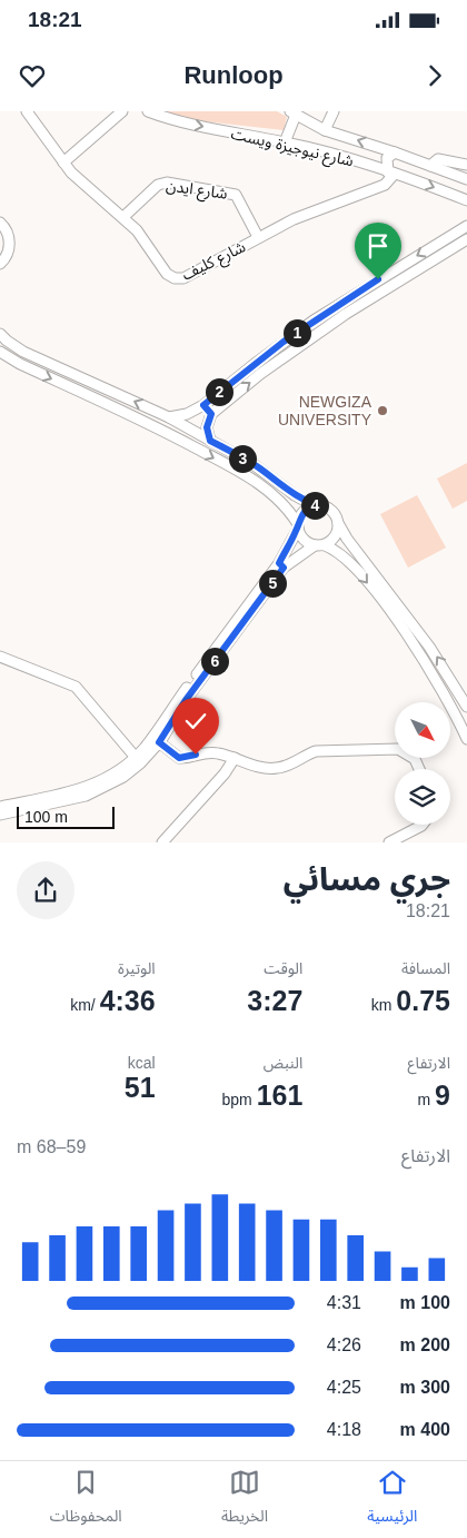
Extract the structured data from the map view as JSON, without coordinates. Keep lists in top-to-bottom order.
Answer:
{
  "streets": {
    "street": ["شارع نيوجيزة ويست", "شارع ايدن", "شارع كليف"]
  },
  "crossings": [
    ["شارع نيوجيزة ويست", "شارع كليف"],
    ["شارع ايدن", "شارع كليف"]
  ],
  "places": ["NEWGIZA UNIVERSITY"],
  "scale_bar": "100 m",
  "north": "bottom right",
  "page": {
    "status": "18:21",
    "header": "Runloop",
    "pins": [
      "1",
      "2",
      "3",
      "4",
      "5",
      "6"
    ],
    "scale": "100 m",
    "heading": ["جري مسائي", "18:21"],
    "stats": [
      ["المسافة", "0.75 km"],
      ["الوقت", "3:27"],
      ["الوتيرة", "4:36 /km"],
      ["الارتفاع", "9 m"],
      ["النبض", "161 bpm"],
      ["kcal", "51"]
    ],
    "chart": ["الارتفاع", "59–68 m"],
    "list": [
      {
        "name": "100 m",
        "note": "4:31"
      },
      {
        "name": "200 m",
        "note": "4:26"
      },
      {
        "name": "300 m",
        "note": "4:25"
      },
      {
        "name": "400 m",
        "note": "4:18"
      }
    ],
    "tabs": ["الرئيسية", "الخريطة", "المحفوظات"]
  }
}
